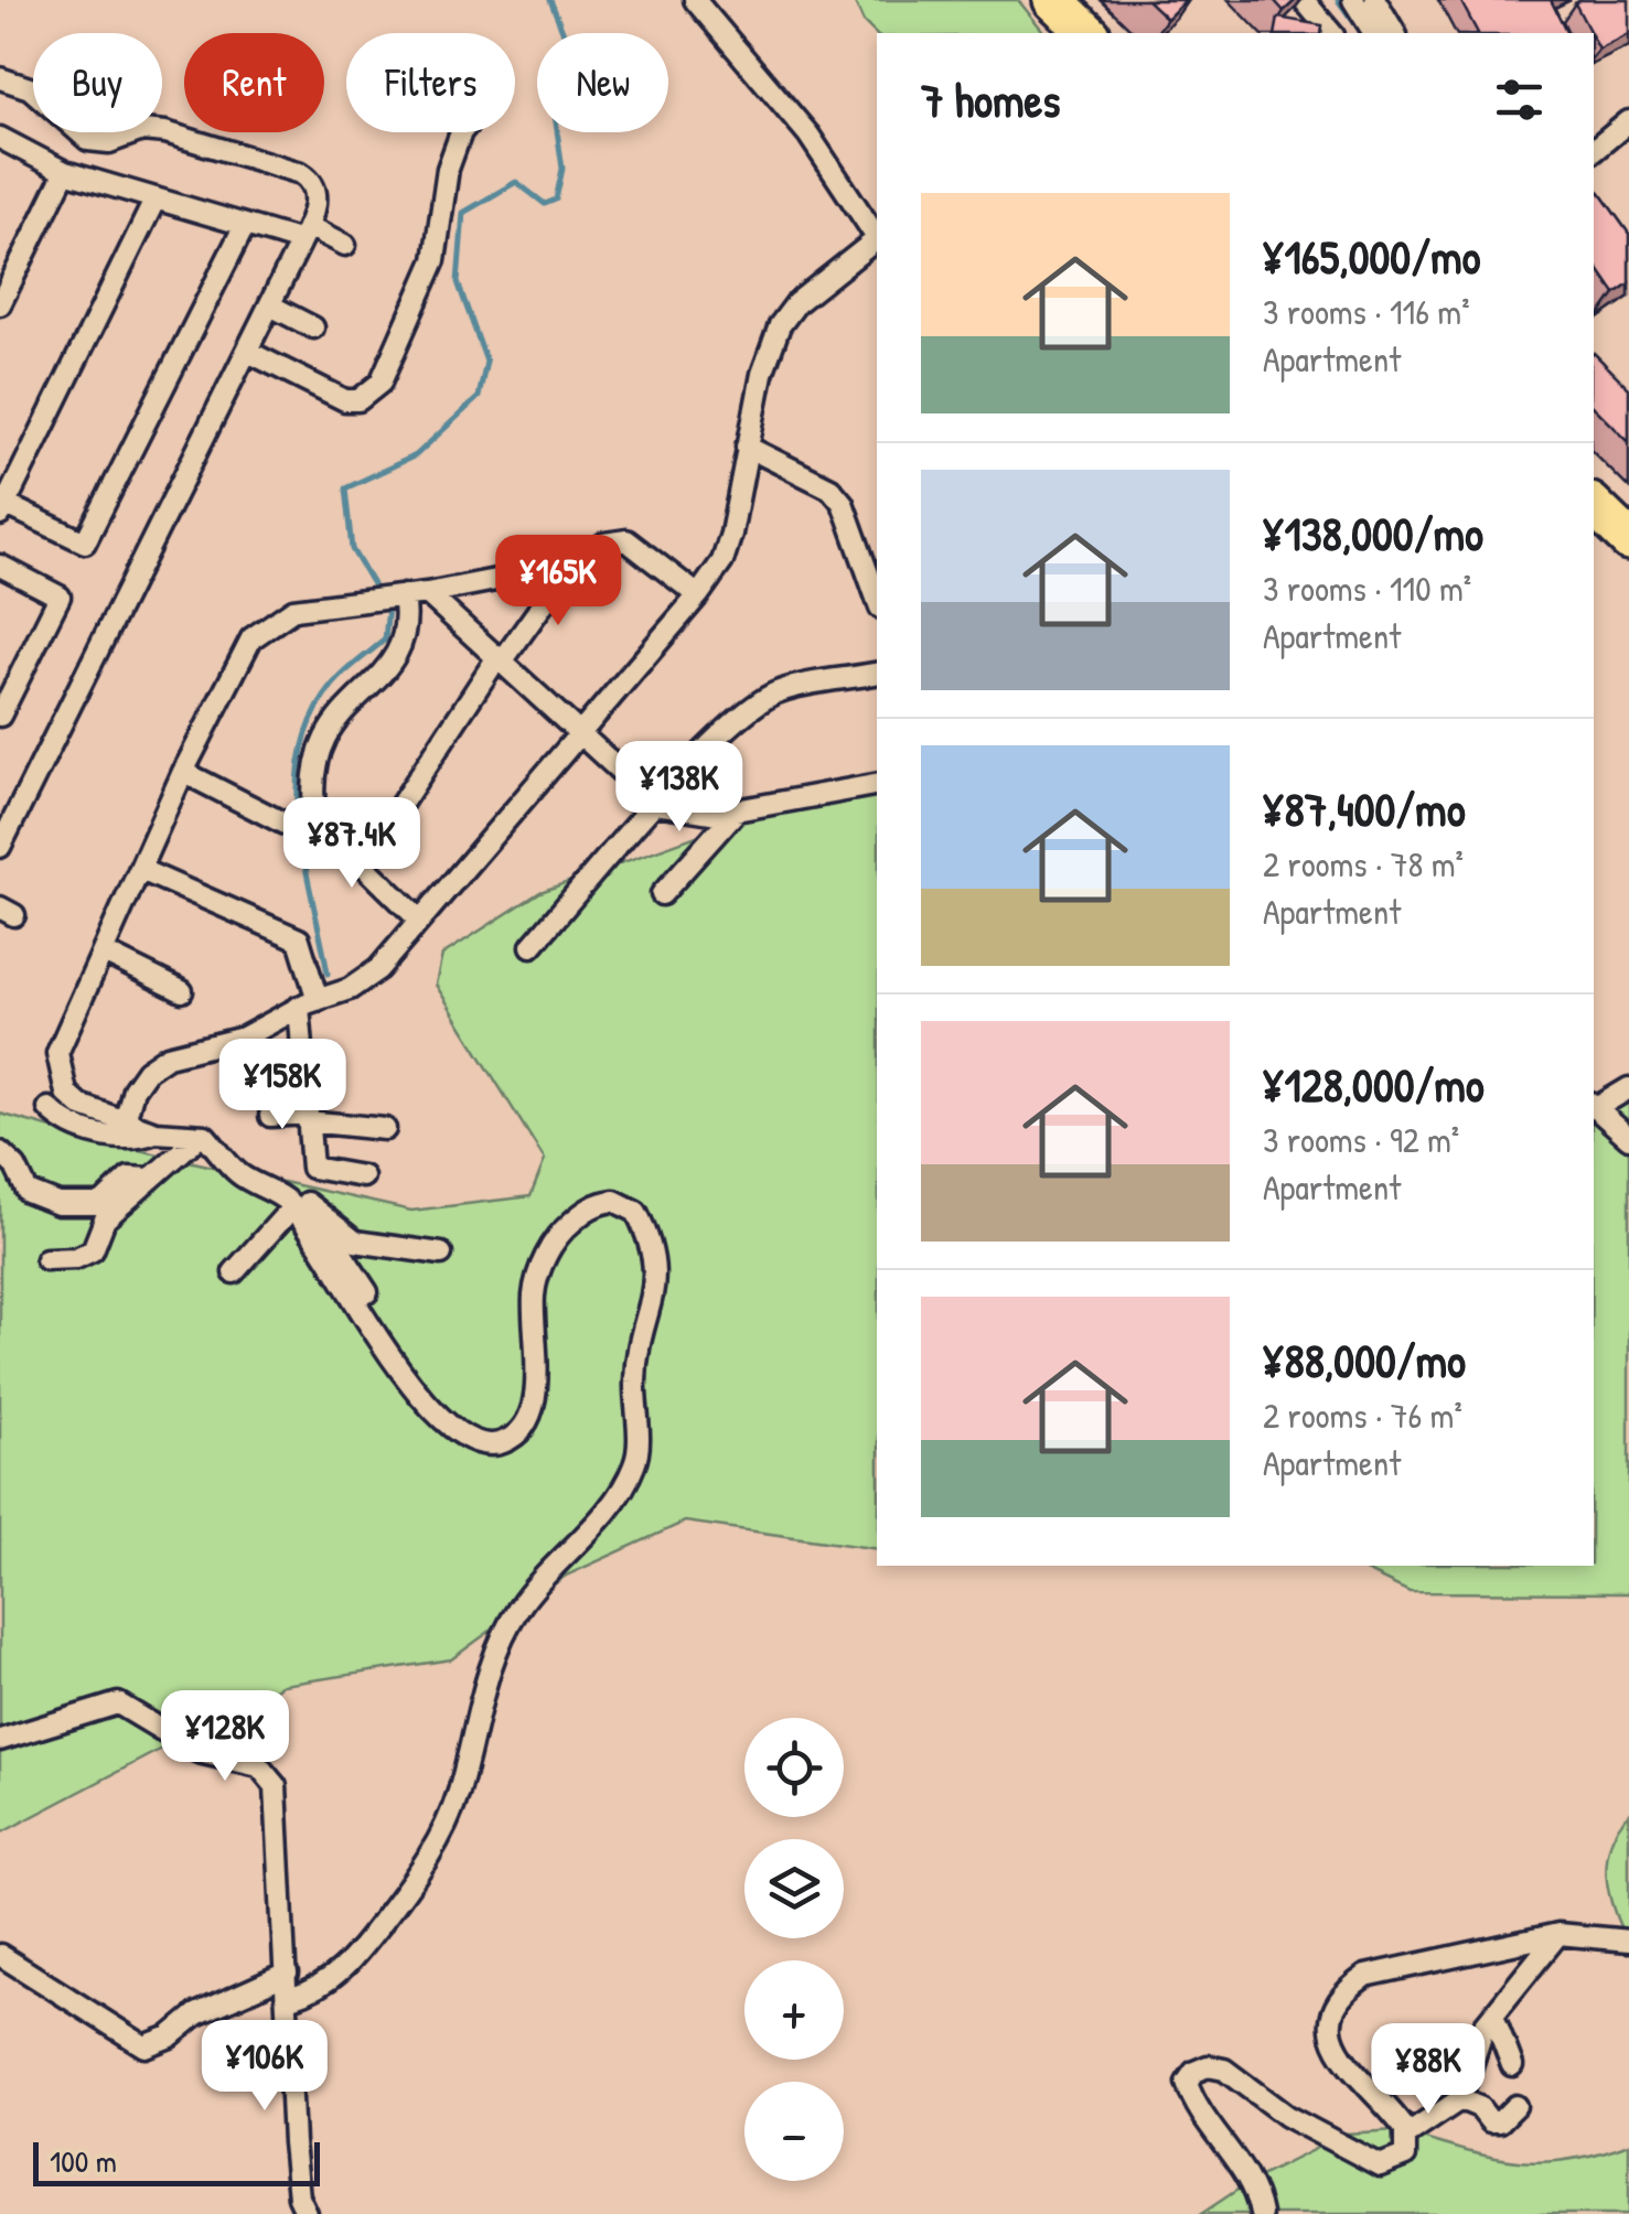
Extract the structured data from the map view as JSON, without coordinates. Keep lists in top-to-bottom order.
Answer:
{
  "scale_bar": "100 m",
  "page": {
    "chip": [
      "Buy",
      "Rent",
      "Filters",
      "New"
    ],
    "heading": "7 homes",
    "list": [
      {
        "name": "¥165,000/mo",
        "note": "3 rooms · 116 m² · Apartment"
      },
      {
        "name": "¥138,000/mo",
        "note": "3 rooms · 110 m² · Apartment"
      },
      {
        "name": "¥87,400/mo",
        "note": "2 rooms · 78 m² · Apartment"
      },
      {
        "name": "¥128,000/mo",
        "note": "3 rooms · 92 m² · Apartment"
      },
      {
        "name": "¥88,000/mo",
        "note": "2 rooms · 76 m² · Apartment"
      }
    ],
    "price": [
      "¥165K",
      "¥138K",
      "¥87.4K",
      "¥158K",
      "¥128K",
      "¥106K",
      "¥88K"
    ],
    "map_buttons": ["+", "−"],
    "scale": "100 m"
  }
}
